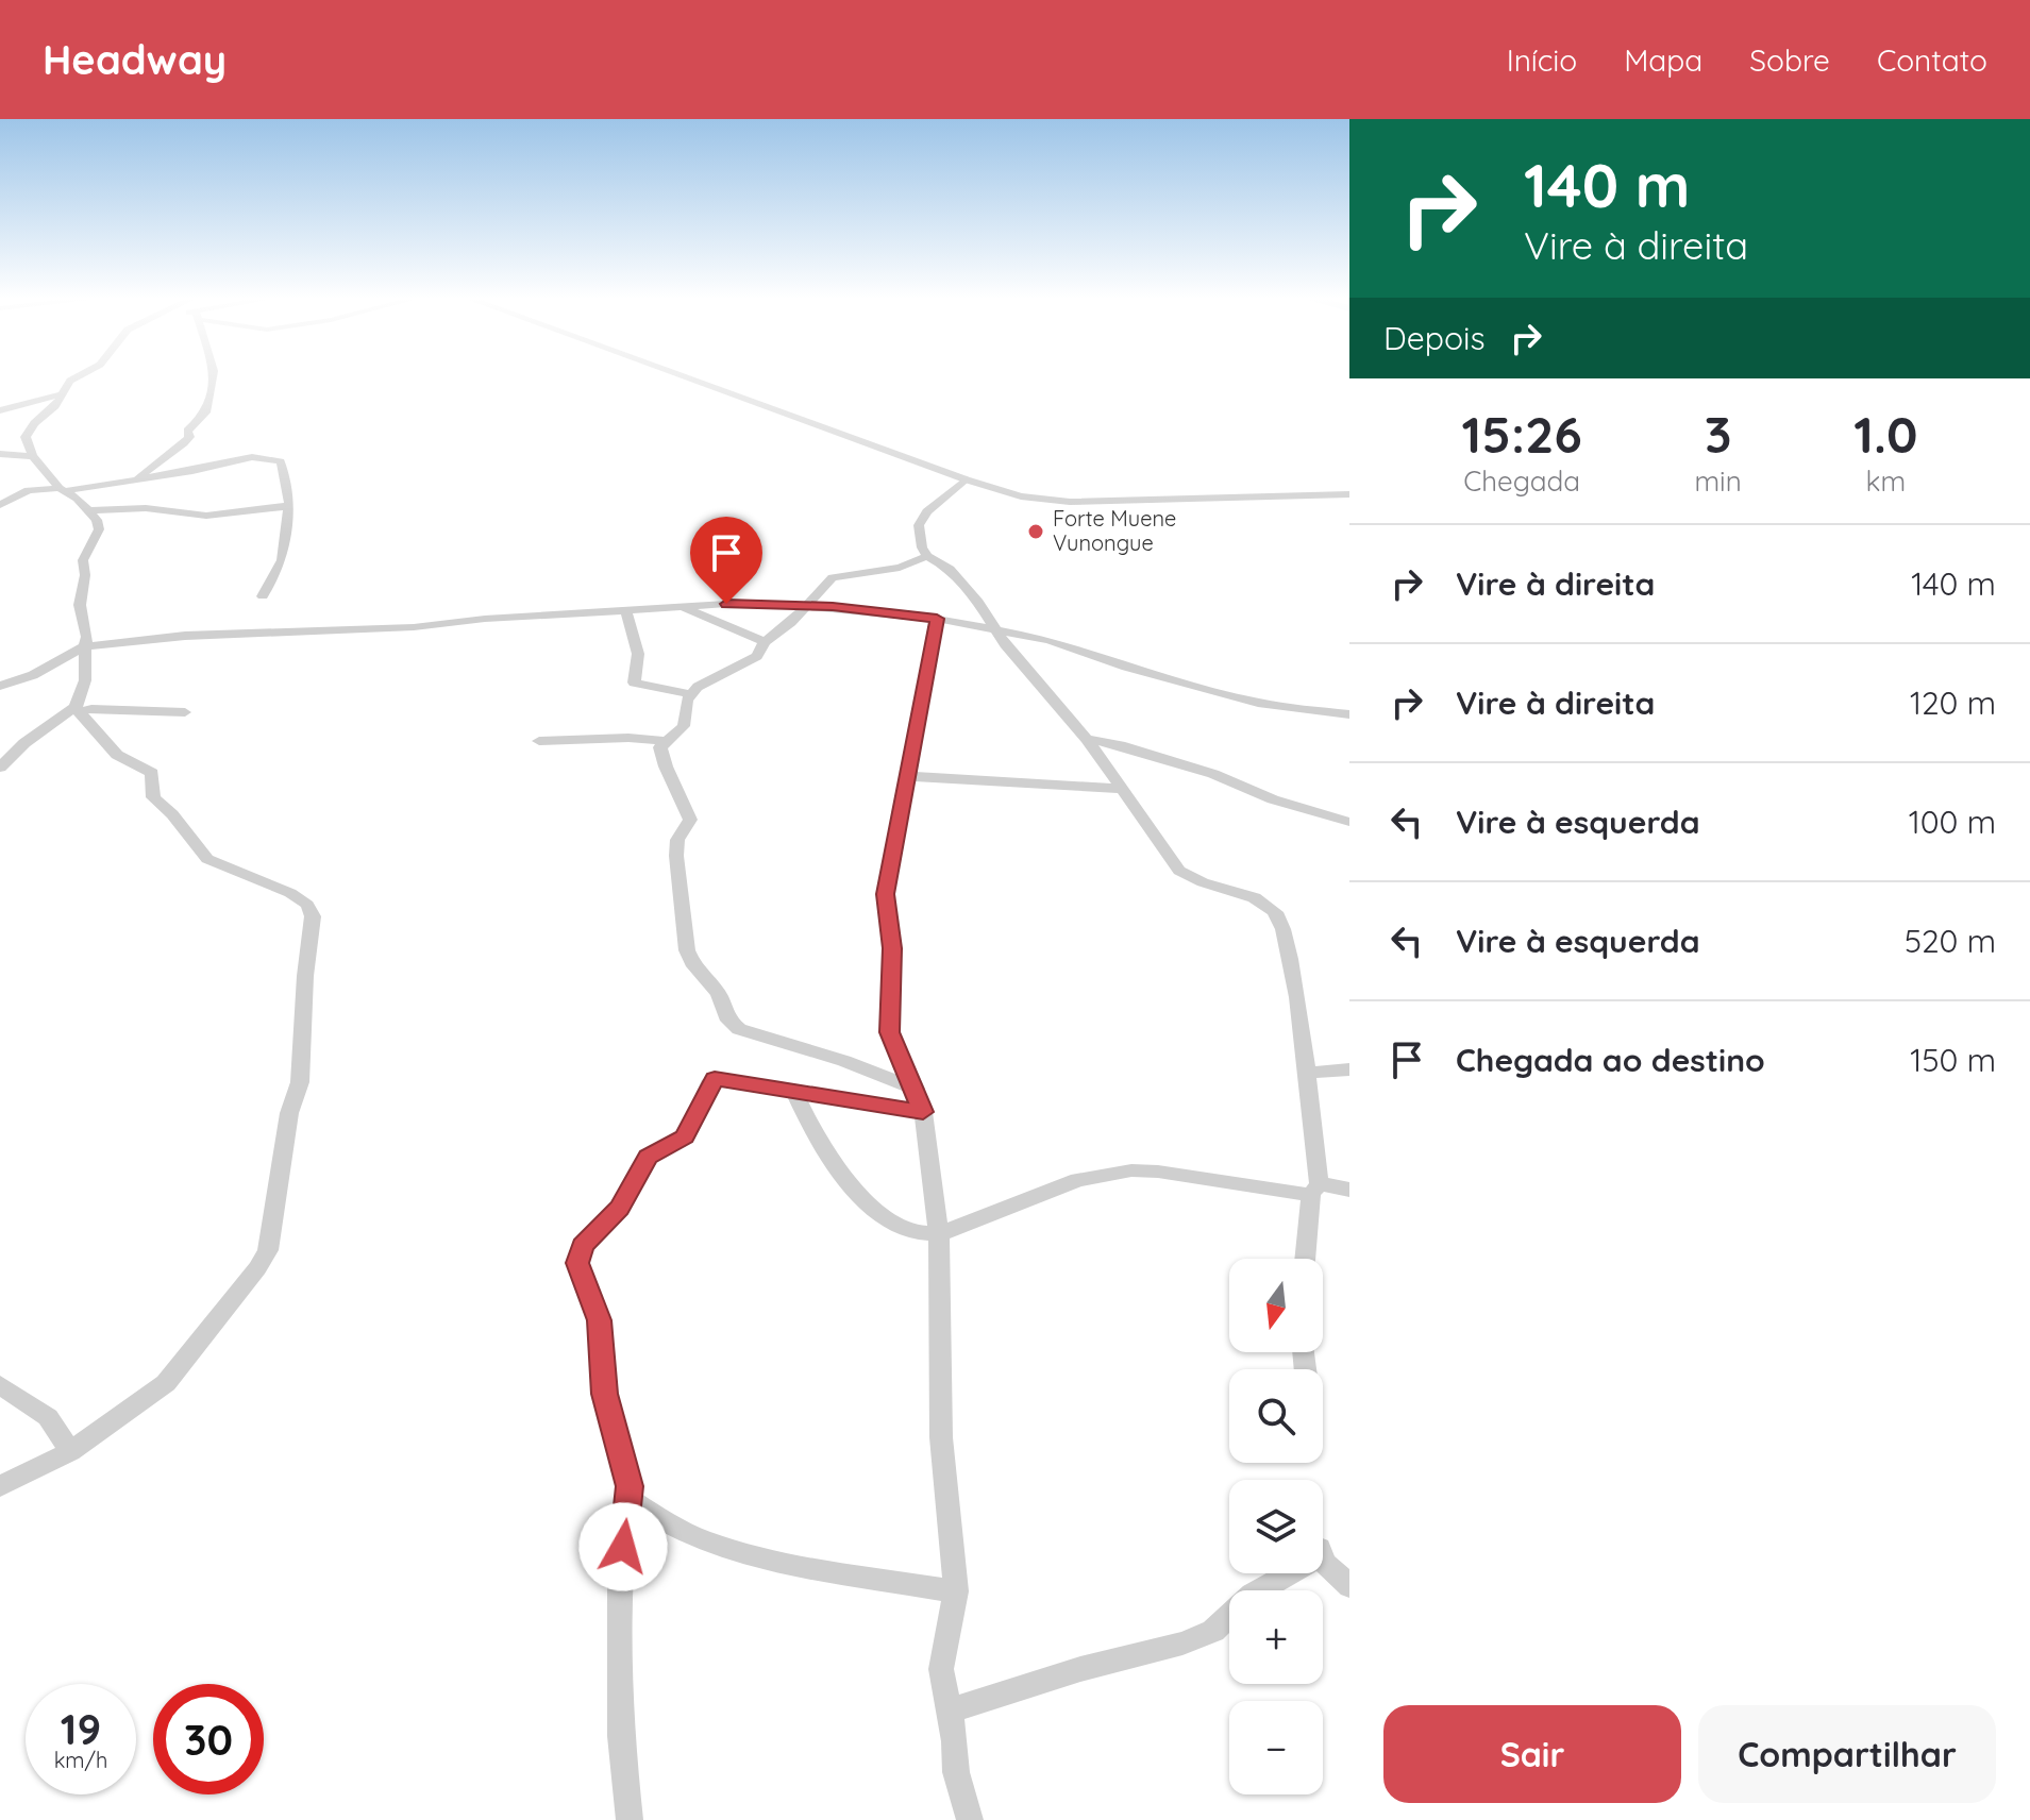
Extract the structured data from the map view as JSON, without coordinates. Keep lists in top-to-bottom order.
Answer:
{
  "places": ["Forte Muene Vunongue"],
  "north": "bottom",
  "page": {
    "header": "Headway",
    "nav": [
      "Início",
      "Mapa",
      "Sobre",
      "Contato"
    ],
    "turn": ["140 m", "Vire à direita"],
    "then": "Depois",
    "eta": [
      "15:26",
      "Chegada",
      "3",
      "min",
      "1.0",
      "km"
    ],
    "list": [
      {
        "name": "Vire à direita",
        "value": "140 m"
      },
      {
        "name": "Vire à direita",
        "value": "120 m"
      },
      {
        "name": "Vire à esquerda",
        "value": "100 m"
      },
      {
        "name": "Vire à esquerda",
        "value": "520 m"
      },
      {
        "name": "Chegada ao destino",
        "value": "150 m"
      }
    ],
    "map_buttons": ["+", "−"],
    "speed": "19 km/h",
    "limit": "30",
    "buttons": ["Sair", "Compartilhar"]
  }
}
